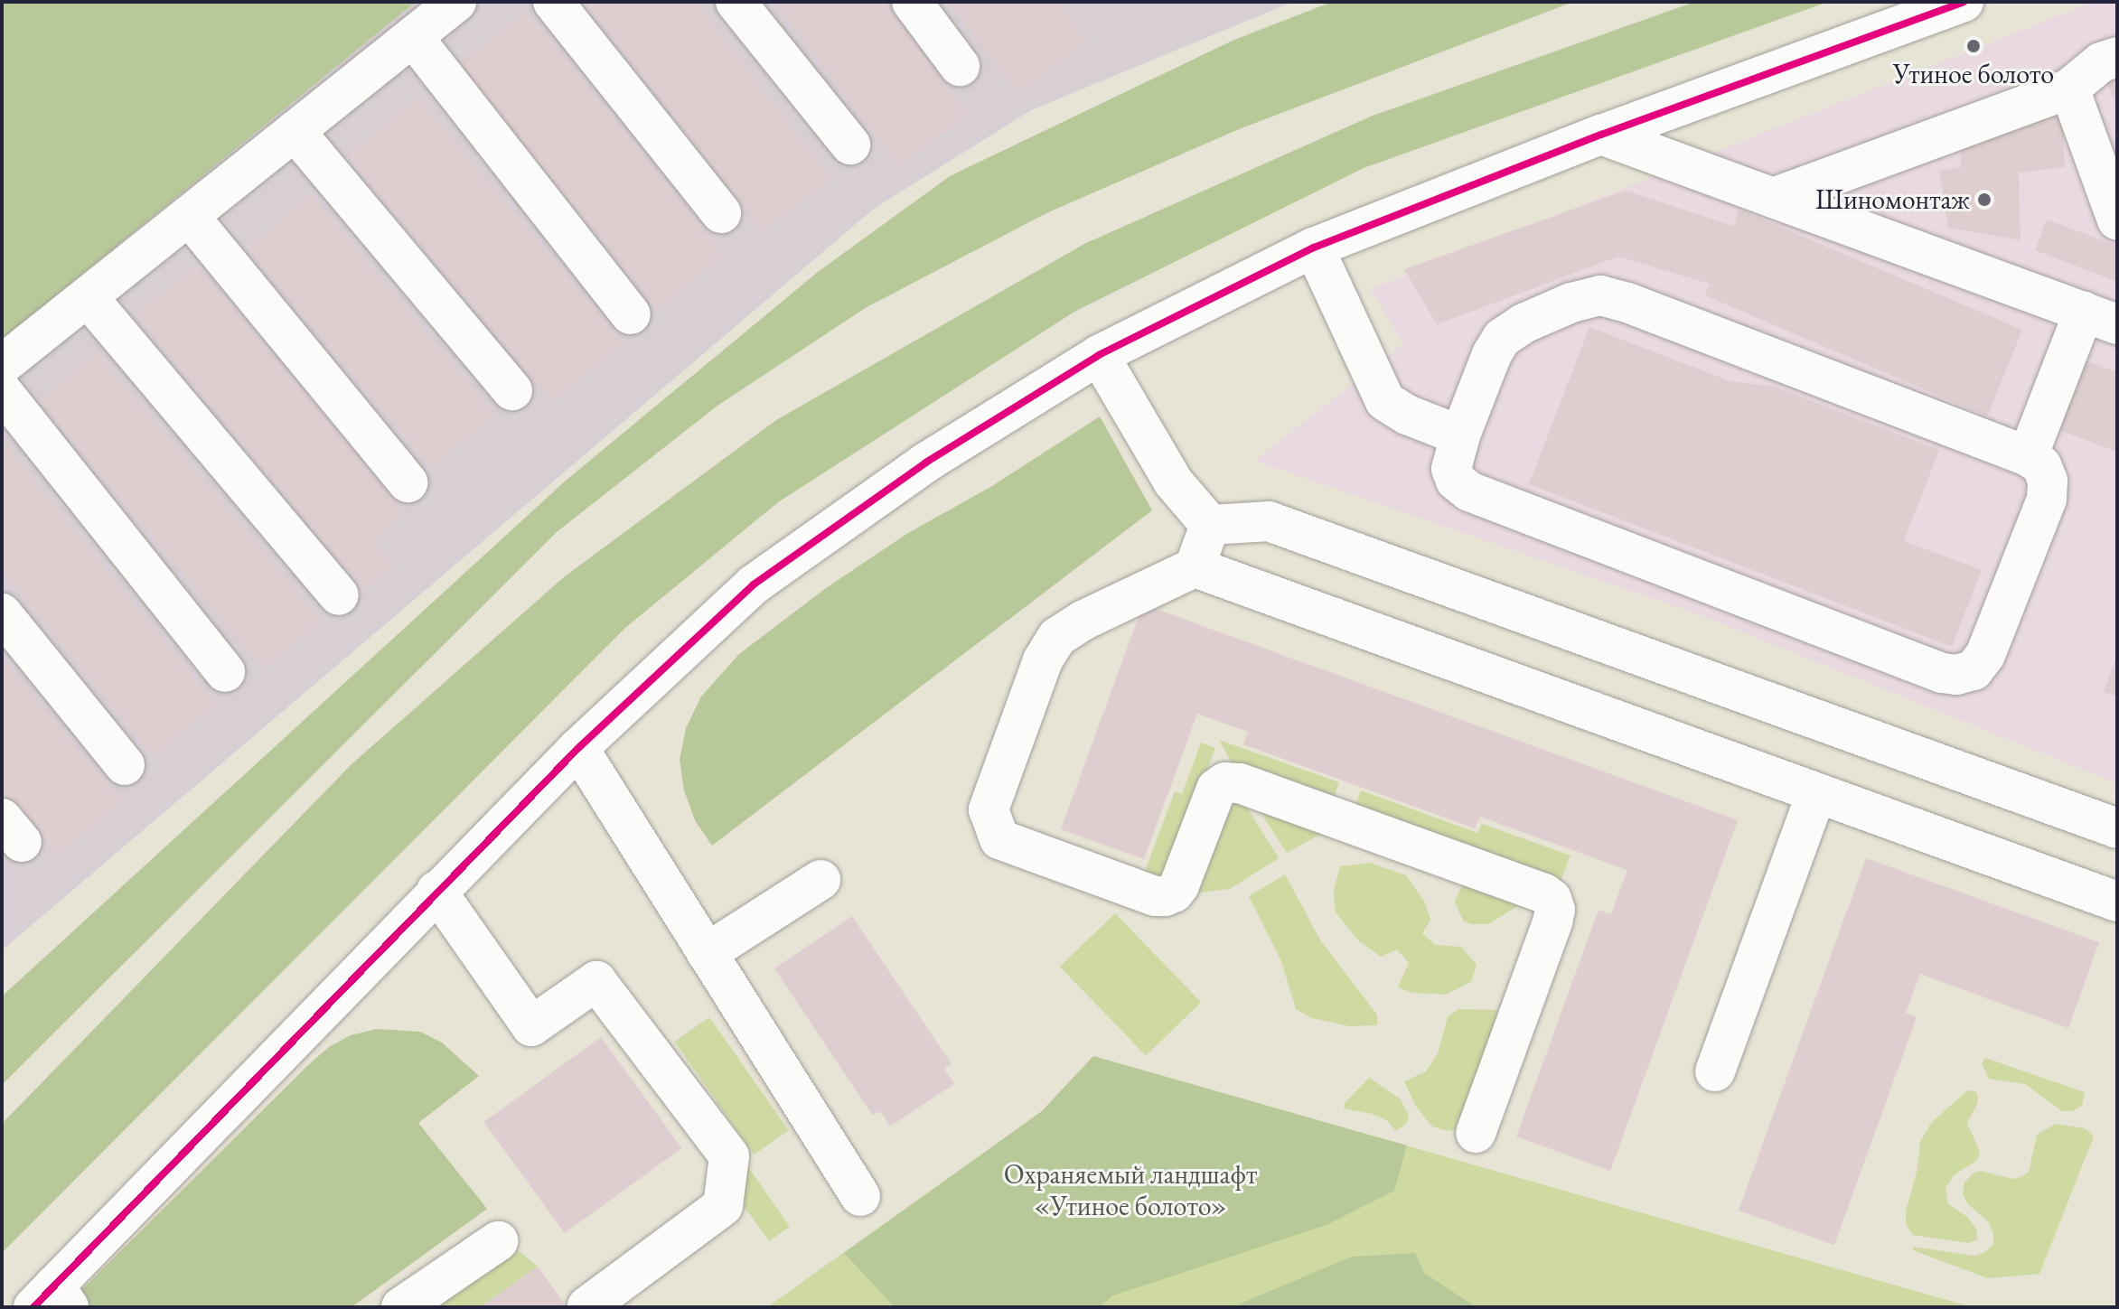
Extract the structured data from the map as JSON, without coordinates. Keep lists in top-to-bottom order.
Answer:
{
  "parks": ["Охраняемый ландшафт «Утиное болото»"],
  "places": ["Утиное болото", "Шиномонтаж"]
}
